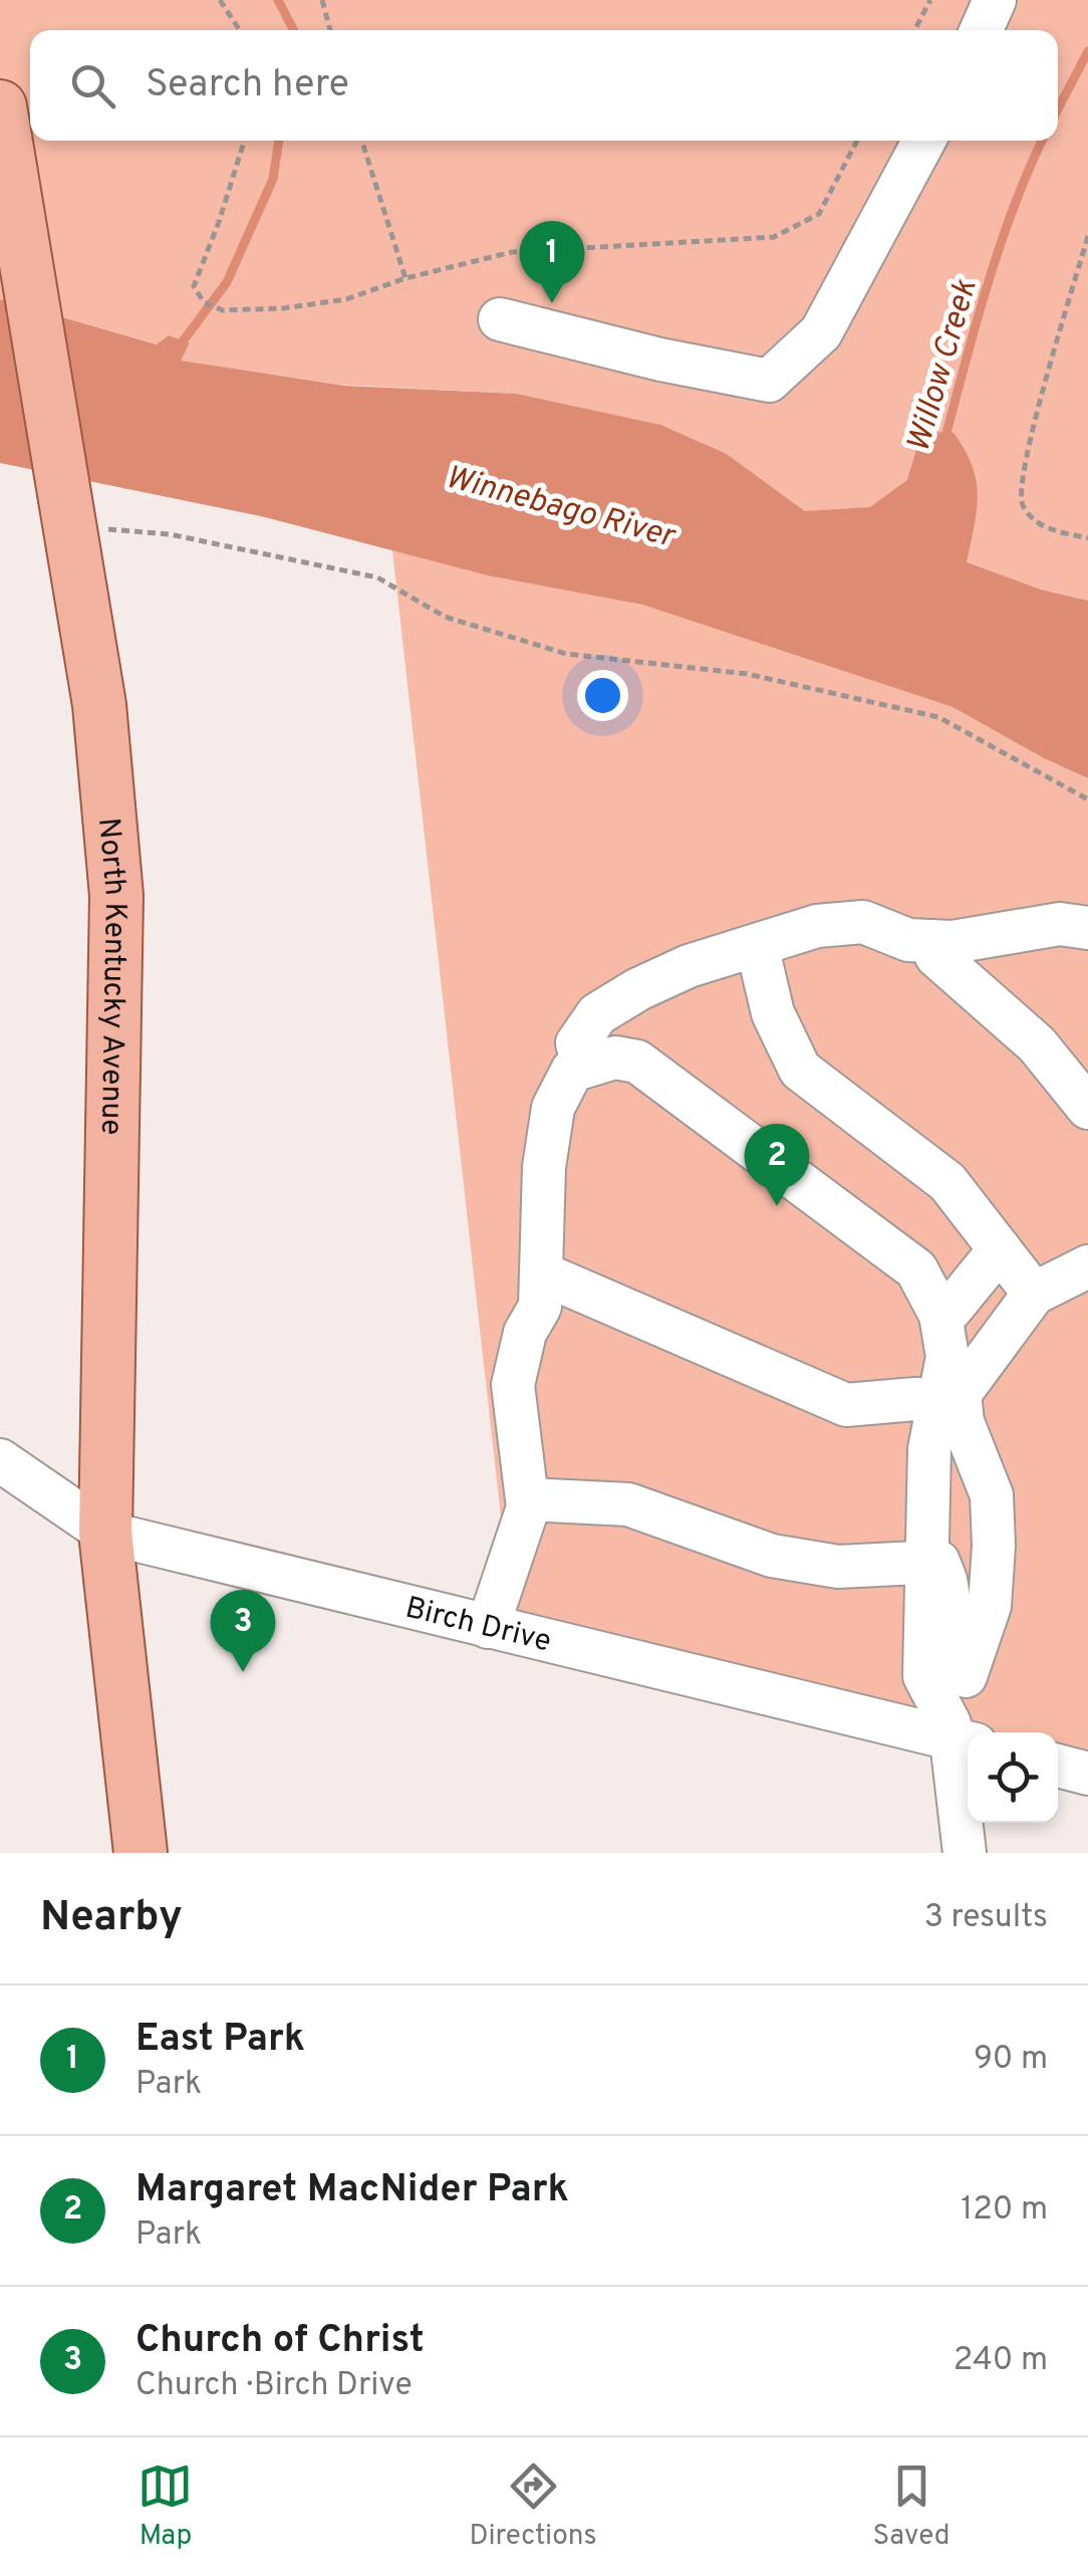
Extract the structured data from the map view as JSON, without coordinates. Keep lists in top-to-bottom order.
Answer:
{
  "streets": {
    "main road": ["North Kentucky Avenue"],
    "street": ["Birch Drive"]
  },
  "crossings": [
    ["North Kentucky Avenue", "Birch Drive"]
  ],
  "water": ["Willow Creek", "Winnebago River"],
  "page": {
    "search": "Search here",
    "pins": ["1", "2", "3"],
    "heading": ["Nearby", "3 results"],
    "list": [
      {
        "mark": "1",
        "name": "East Park",
        "note": "Park",
        "value": "90 m"
      },
      {
        "mark": "2",
        "name": "Margaret MacNider Park",
        "note": "Park",
        "value": "120 m"
      },
      {
        "mark": "3",
        "name": "Church of Christ",
        "note": "Church · Birch Drive",
        "value": "240 m"
      }
    ],
    "nav": ["Map", "Directions", "Saved"]
  }
}
